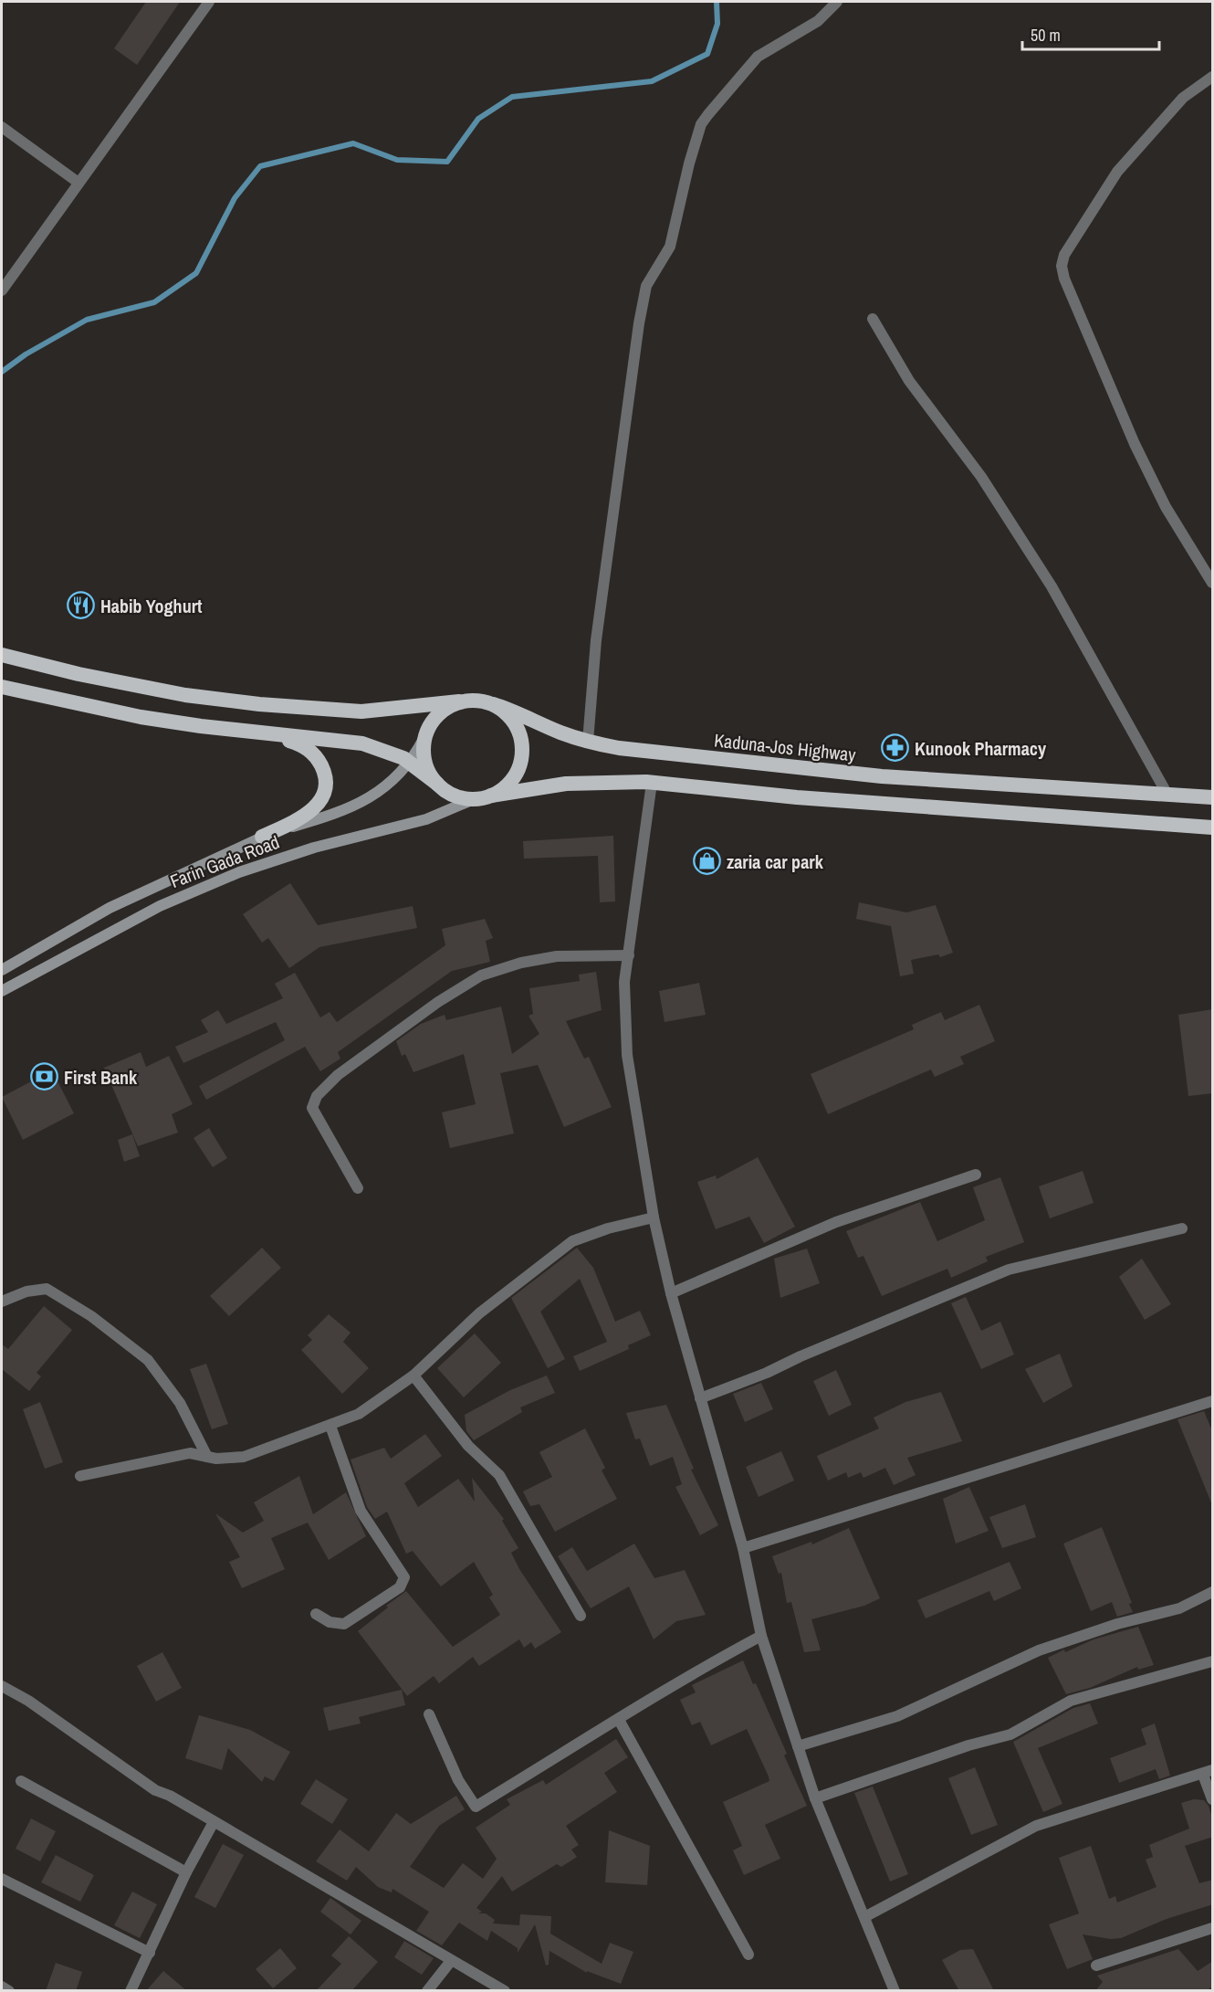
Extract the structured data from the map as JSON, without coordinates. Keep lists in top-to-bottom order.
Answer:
{
  "streets": {
    "highway": ["Kaduna-Jos Highway"],
    "main road": ["Farin Gada Road"]
  },
  "crossings": [
    ["Kaduna-Jos Highway", "Farin Gada Road"]
  ],
  "places": {
    "restaurant": ["Habib Yoghurt"],
    "pharmacy": ["Kunook Pharmacy"],
    "shop": ["zaria car park"],
    "bank": ["First Bank"]
  },
  "scale_bar": "50 m"
}
